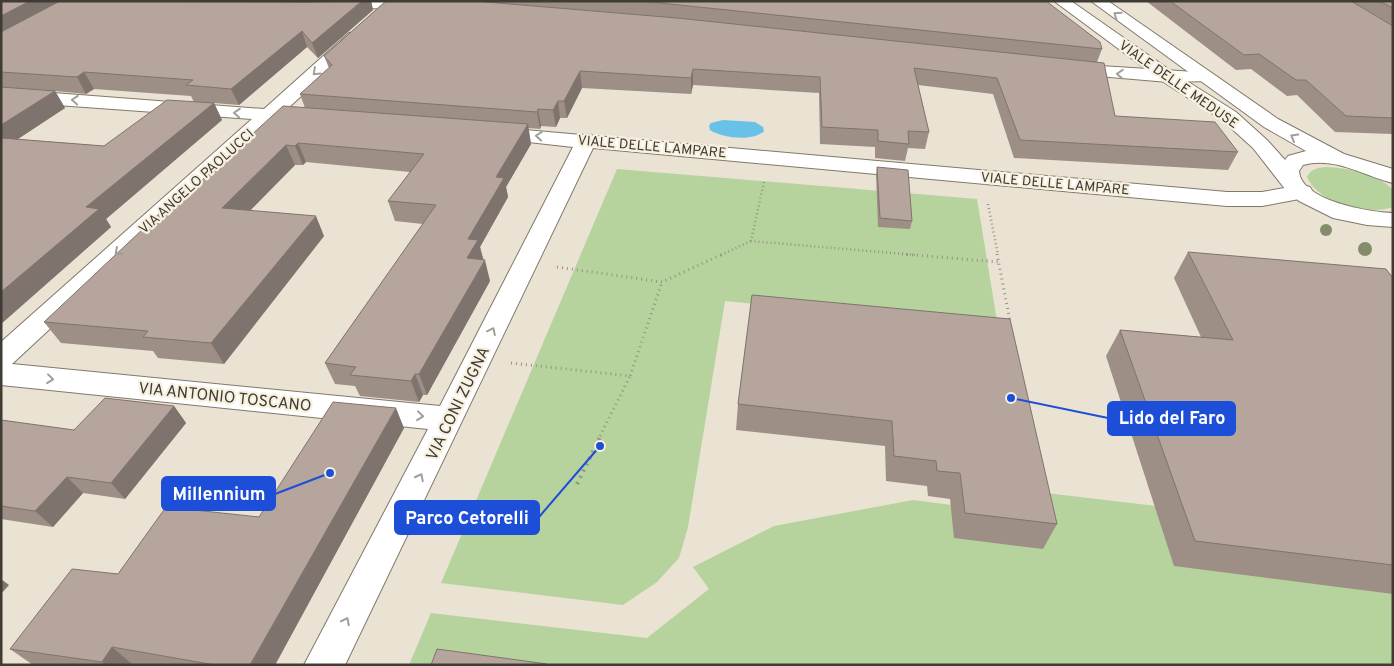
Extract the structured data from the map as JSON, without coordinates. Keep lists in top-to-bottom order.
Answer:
{
  "streets": {
    "street": [
      "VIALE DELLE MEDUSE",
      "VIALE DELLE LAMPARE",
      "VIA ANGELO PAOLUCCI",
      "VIA ANTONIO TOSCANO",
      "VIA CONI ZUGNA"
    ]
  },
  "crossings": [
    ["VIALE DELLE MEDUSE", "VIALE DELLE LAMPARE"],
    ["VIALE DELLE LAMPARE", "VIA CONI ZUGNA"],
    ["VIA ANTONIO TOSCANO", "VIA CONI ZUGNA"]
  ],
  "one_way": ["VIA ANGELO PAOLUCCI", "VIA ANTONIO TOSCANO", "VIA CONI ZUGNA"],
  "places": ["Lido del Faro", "Parco Cetorelli", "Millennium"]
}
